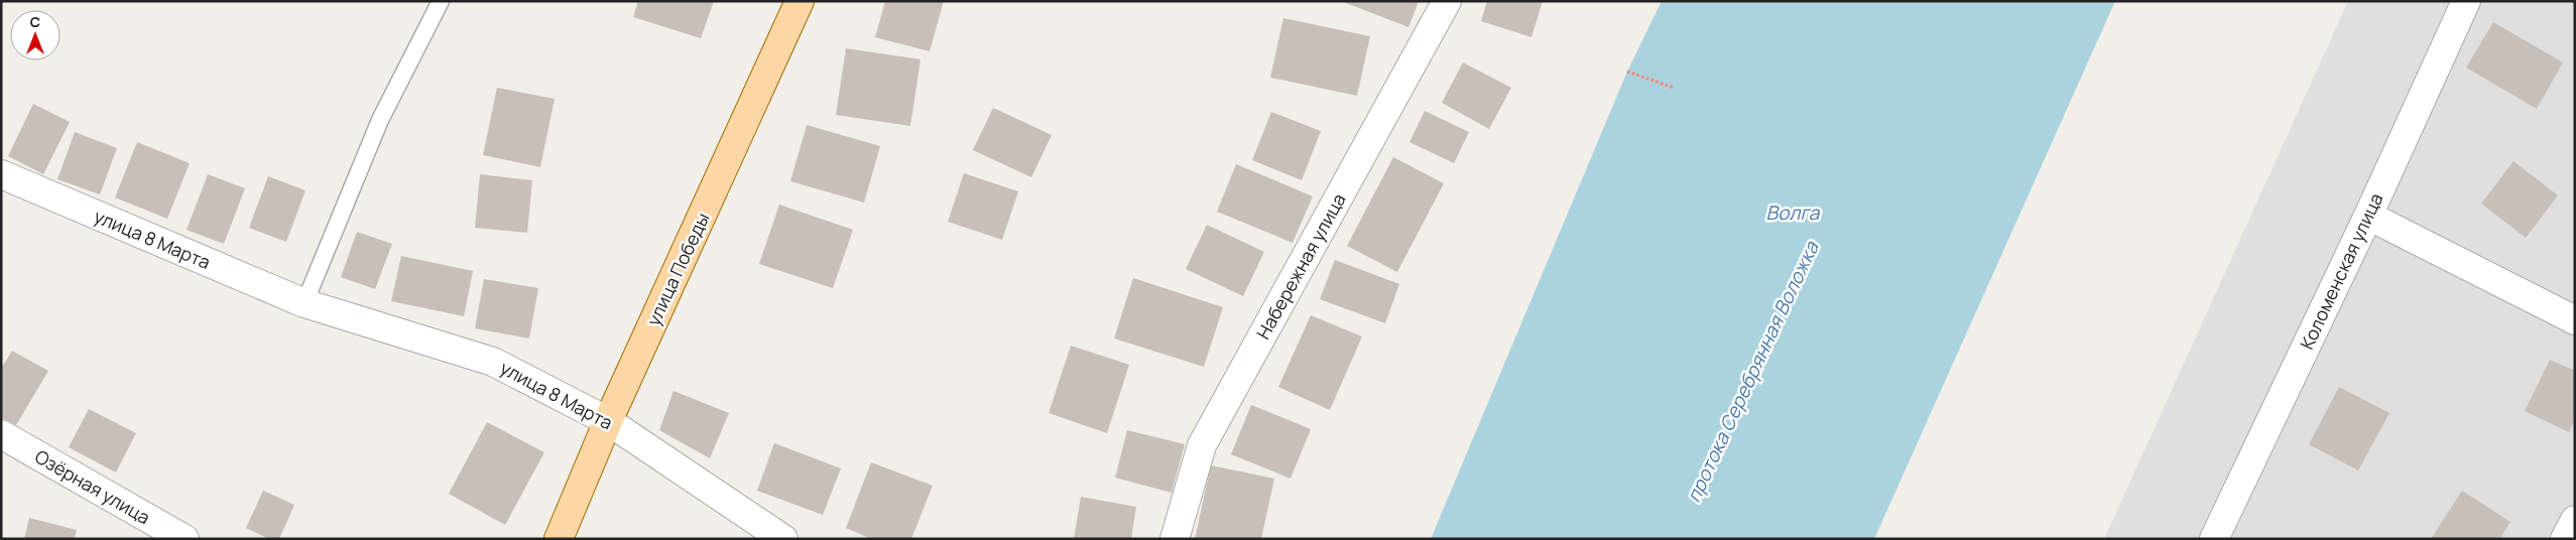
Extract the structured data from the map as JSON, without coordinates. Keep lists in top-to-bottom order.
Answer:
{
  "streets": {
    "main road": ["улица Победы"],
    "street": [
      "улица 8 Марта",
      "Набережная улица",
      "Коломенская улица",
      "Озёрная улица"
    ]
  },
  "crossings": [
    ["улица 8 Марта", "улица Победы"]
  ],
  "water": ["Волга", "протока Серебрянная Воложка"],
  "north": "top"
}
